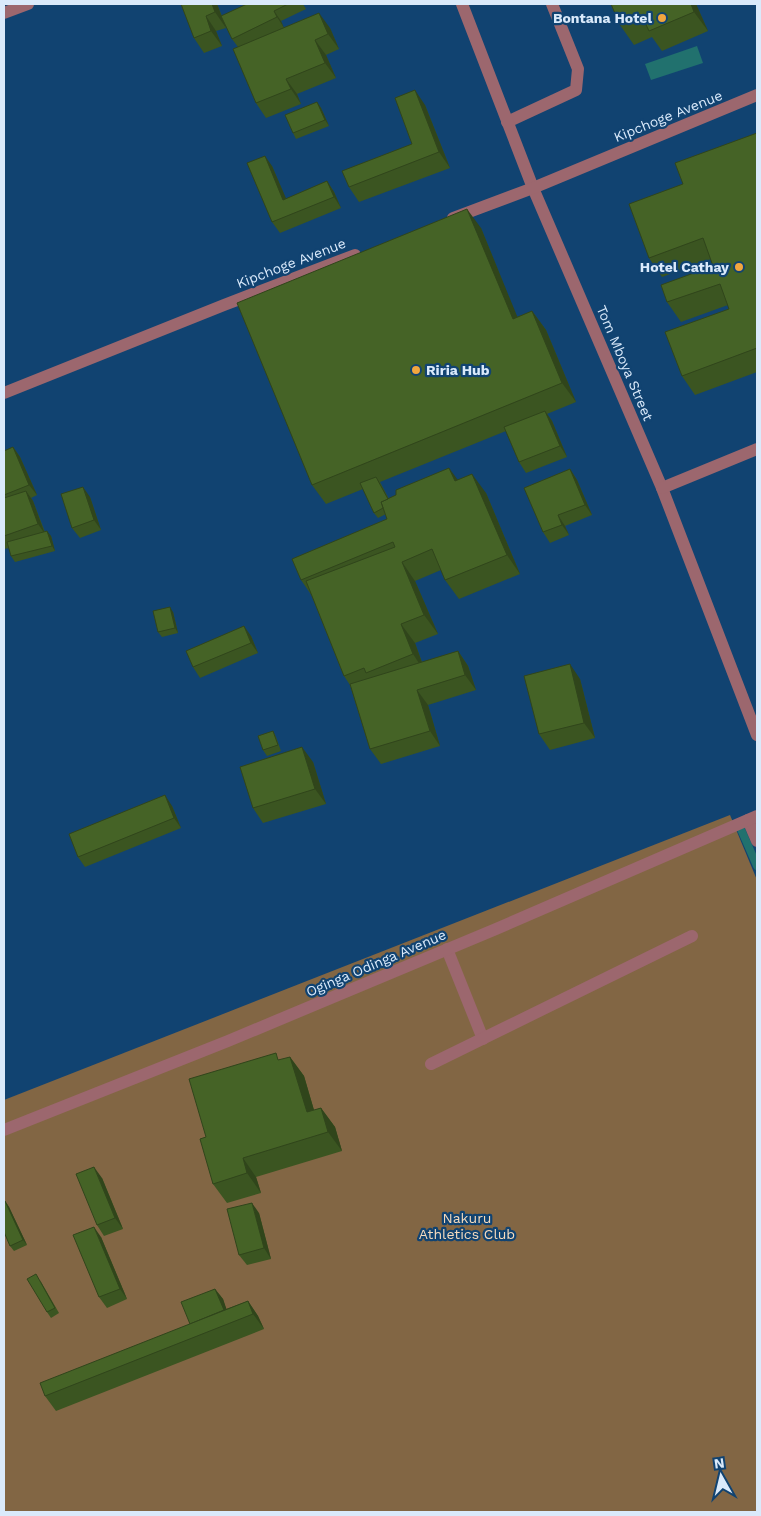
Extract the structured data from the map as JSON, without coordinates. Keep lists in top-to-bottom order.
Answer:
{
  "streets": {
    "street": ["Kipchoge Avenue", "Tom Mboya Street", "Oginga Odinga Avenue"]
  },
  "crossings": [
    ["Kipchoge Avenue", "Tom Mboya Street"]
  ],
  "parks": ["Nakuru Athletics Club"],
  "places": ["Bontana Hotel", "Hotel Cathay", "Riria Hub"],
  "north": "top"
}
